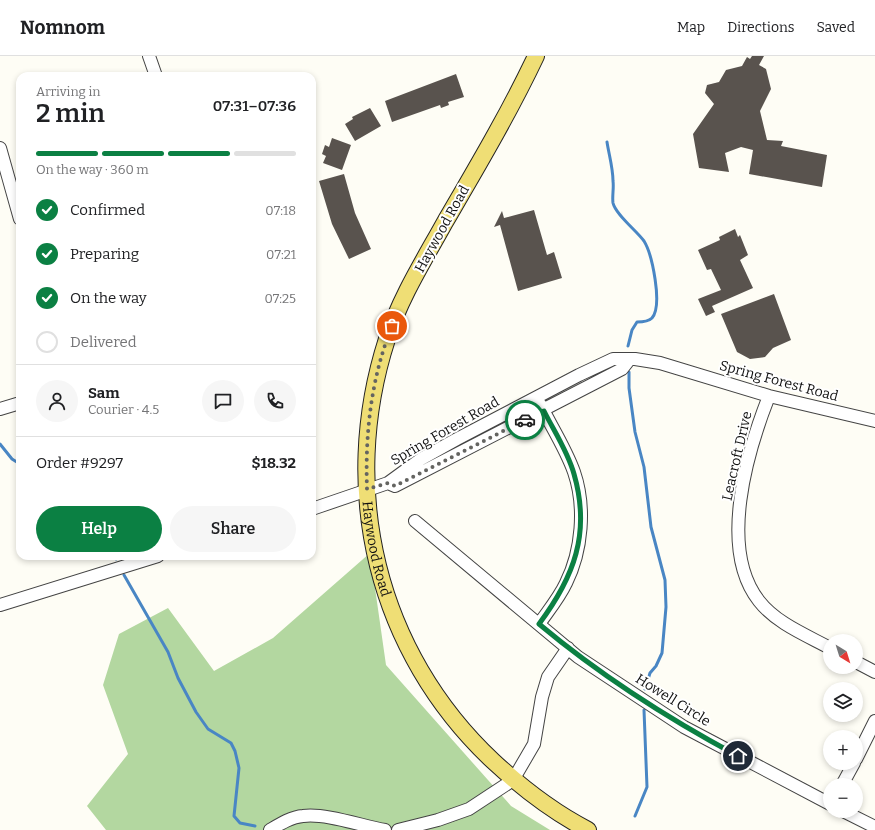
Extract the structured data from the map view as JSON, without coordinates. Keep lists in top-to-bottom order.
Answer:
{
  "streets": {
    "main road": ["Haywood Road"],
    "street": ["Spring Forest Road", "Leacroft Drive", "Howell Circle"]
  },
  "crossings": [
    ["Haywood Road", "Spring Forest Road"],
    ["Spring Forest Road", "Leacroft Drive"]
  ],
  "north": "bottom right",
  "page": {
    "header": "Nomnom",
    "nav": ["Map", "Directions", "Saved"],
    "heading": ["2 min", "Arriving in", "07:31–07:36"],
    "panel": [
      "Sam",
      "Courier · 4.5",
      "Order #9297",
      "$18.32"
    ],
    "bar": "On the way · 360 m",
    "list": [
      ["Confirmed", "07:18"],
      ["Preparing", "07:21"],
      ["On the way", "07:25"],
      "Delivered"
    ],
    "buttons": ["Help", "Share"],
    "map_buttons": ["+", "−"]
  }
}
